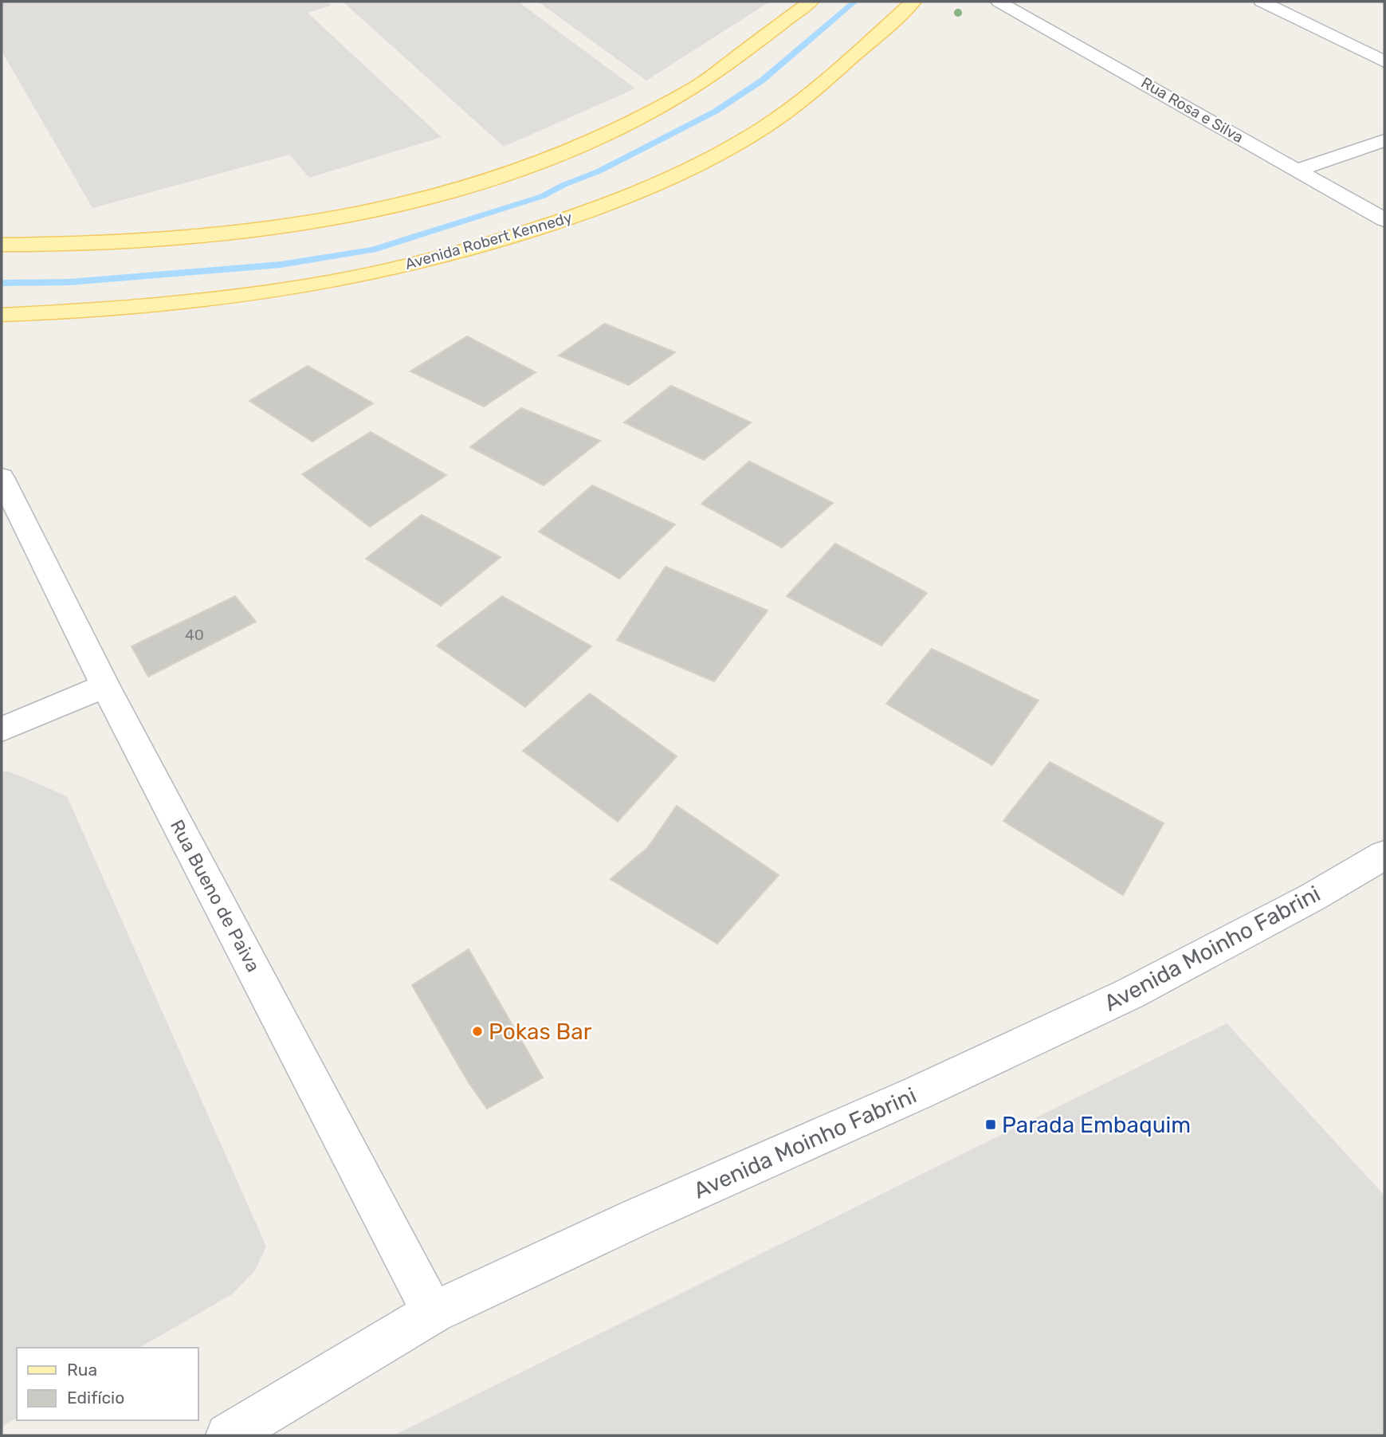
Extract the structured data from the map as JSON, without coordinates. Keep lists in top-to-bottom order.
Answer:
{
  "streets": {
    "main road": ["Avenida Robert Kennedy"],
    "street": ["Rua Rosa e Silva", "Rua Bueno de Paiva", "Avenida Moinho Fabrini"]
  },
  "crossings": [
    ["Rua Bueno de Paiva", "Avenida Moinho Fabrini"]
  ],
  "places": {
    "other": ["Pokas Bar"],
    "transit": ["Parada Embaquim"]
  },
  "house_numbers": ["40"],
  "legend": ["Rua", "Edifício"]
}
